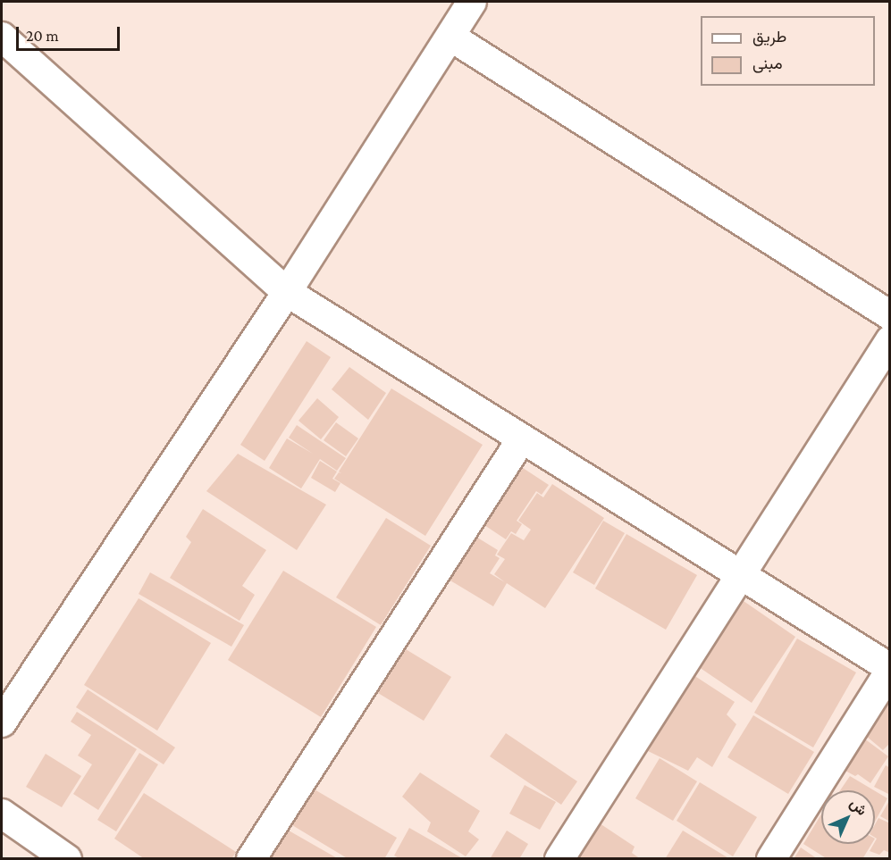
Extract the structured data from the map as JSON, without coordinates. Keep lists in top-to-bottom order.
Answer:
{
  "legend": ["طريق", "مبنى"],
  "scale_bar": "20 m",
  "north": "top right"
}
